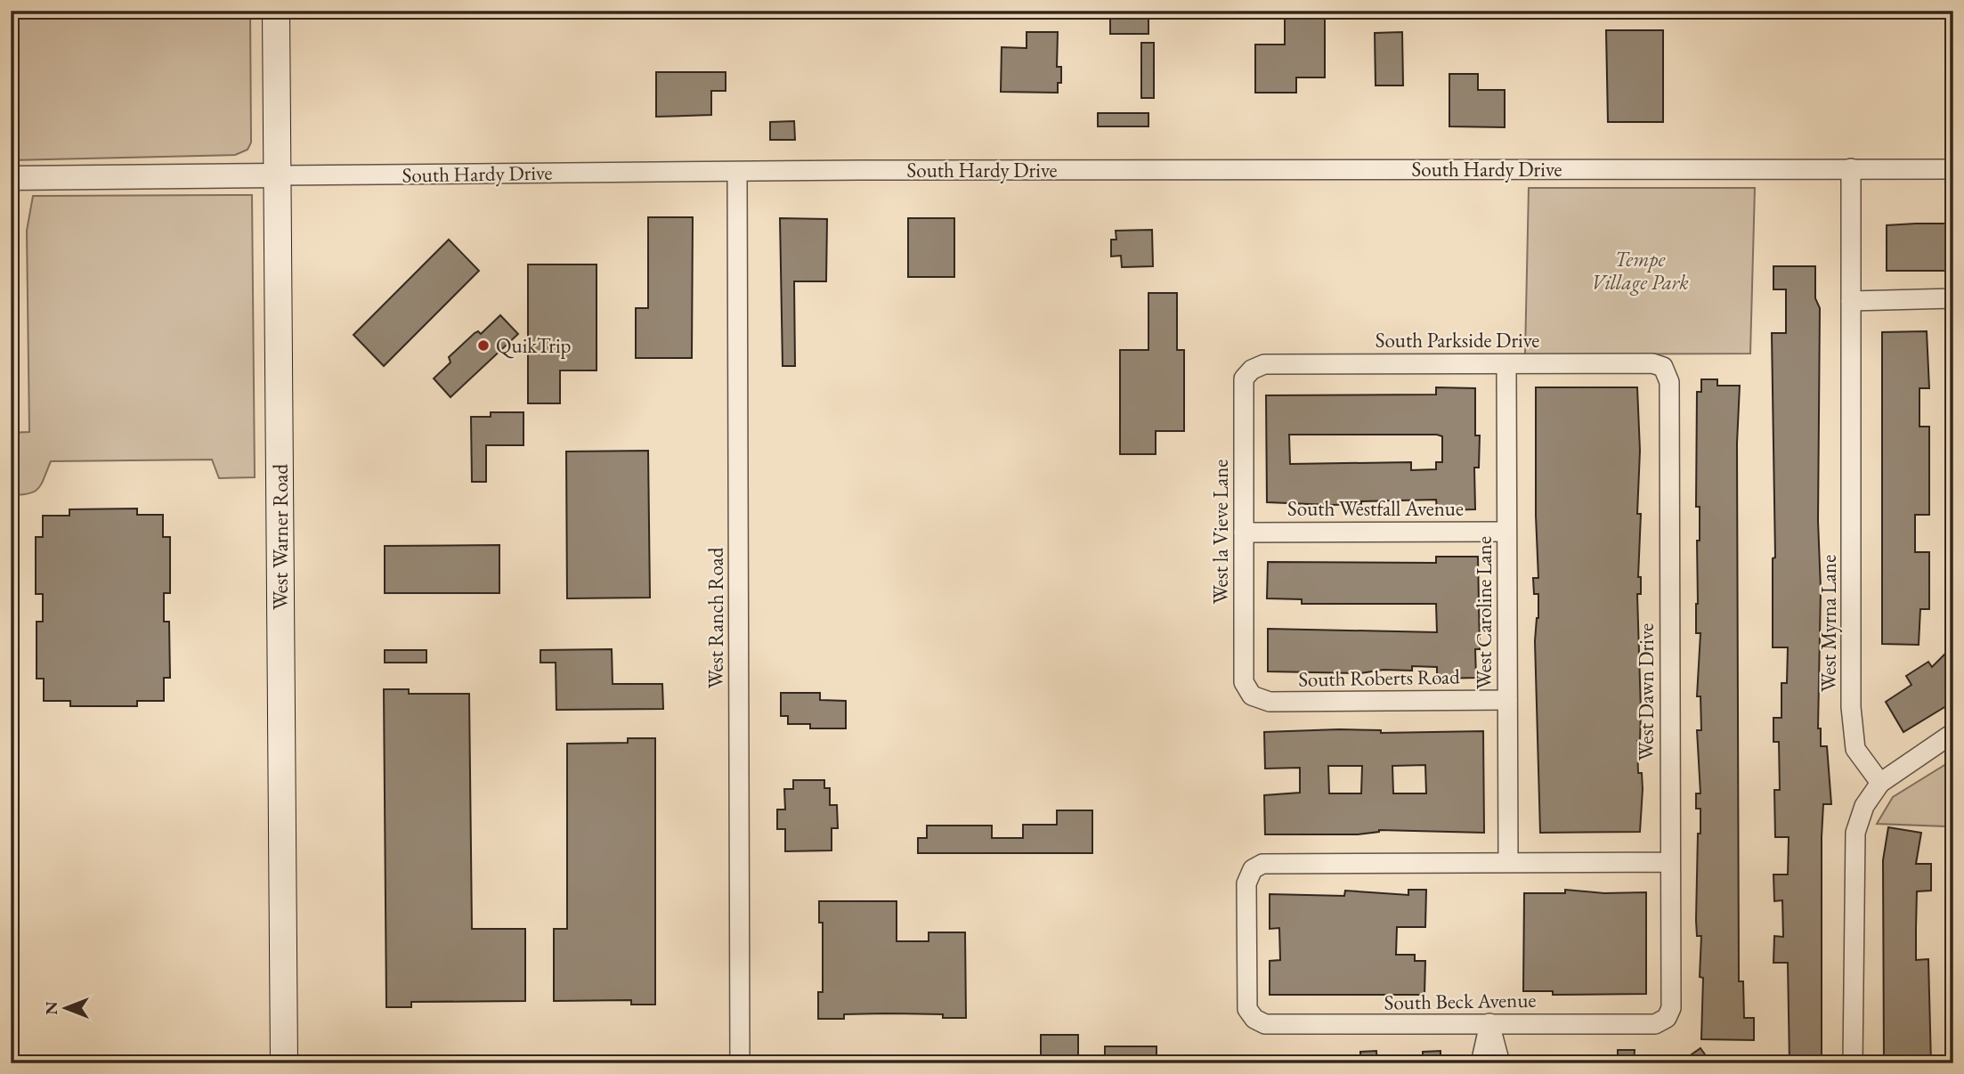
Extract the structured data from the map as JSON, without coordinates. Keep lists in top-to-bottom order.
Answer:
{
  "streets": {
    "main road": ["West Warner Road"],
    "street": [
      "South Hardy Drive",
      "South Parkside Drive",
      "South Westfall Avenue",
      "West la Vieve Lane",
      "West Caroline Lane",
      "West Ranch Road",
      "West Myrna Lane",
      "South Roberts Road",
      "West Dawn Drive",
      "South Beck Avenue"
    ]
  },
  "crossings": [
    ["South Hardy Drive", "West Warner Road"],
    ["South Hardy Drive", "West Ranch Road"],
    ["South Hardy Drive", "West Myrna Lane"],
    ["South Parkside Drive", "West la Vieve Lane"],
    ["South Parkside Drive", "West Caroline Lane"],
    ["South Parkside Drive", "West Dawn Drive"],
    ["South Westfall Avenue", "West la Vieve Lane"],
    ["South Westfall Avenue", "West Caroline Lane"],
    ["West la Vieve Lane", "South Roberts Road"],
    ["West Caroline Lane", "South Roberts Road"],
    ["West Caroline Lane", "South Beck Avenue"],
    ["West Dawn Drive", "South Beck Avenue"]
  ],
  "parks": ["Tempe Village Park"],
  "places": ["QuikTrip"],
  "north": "left"
}
